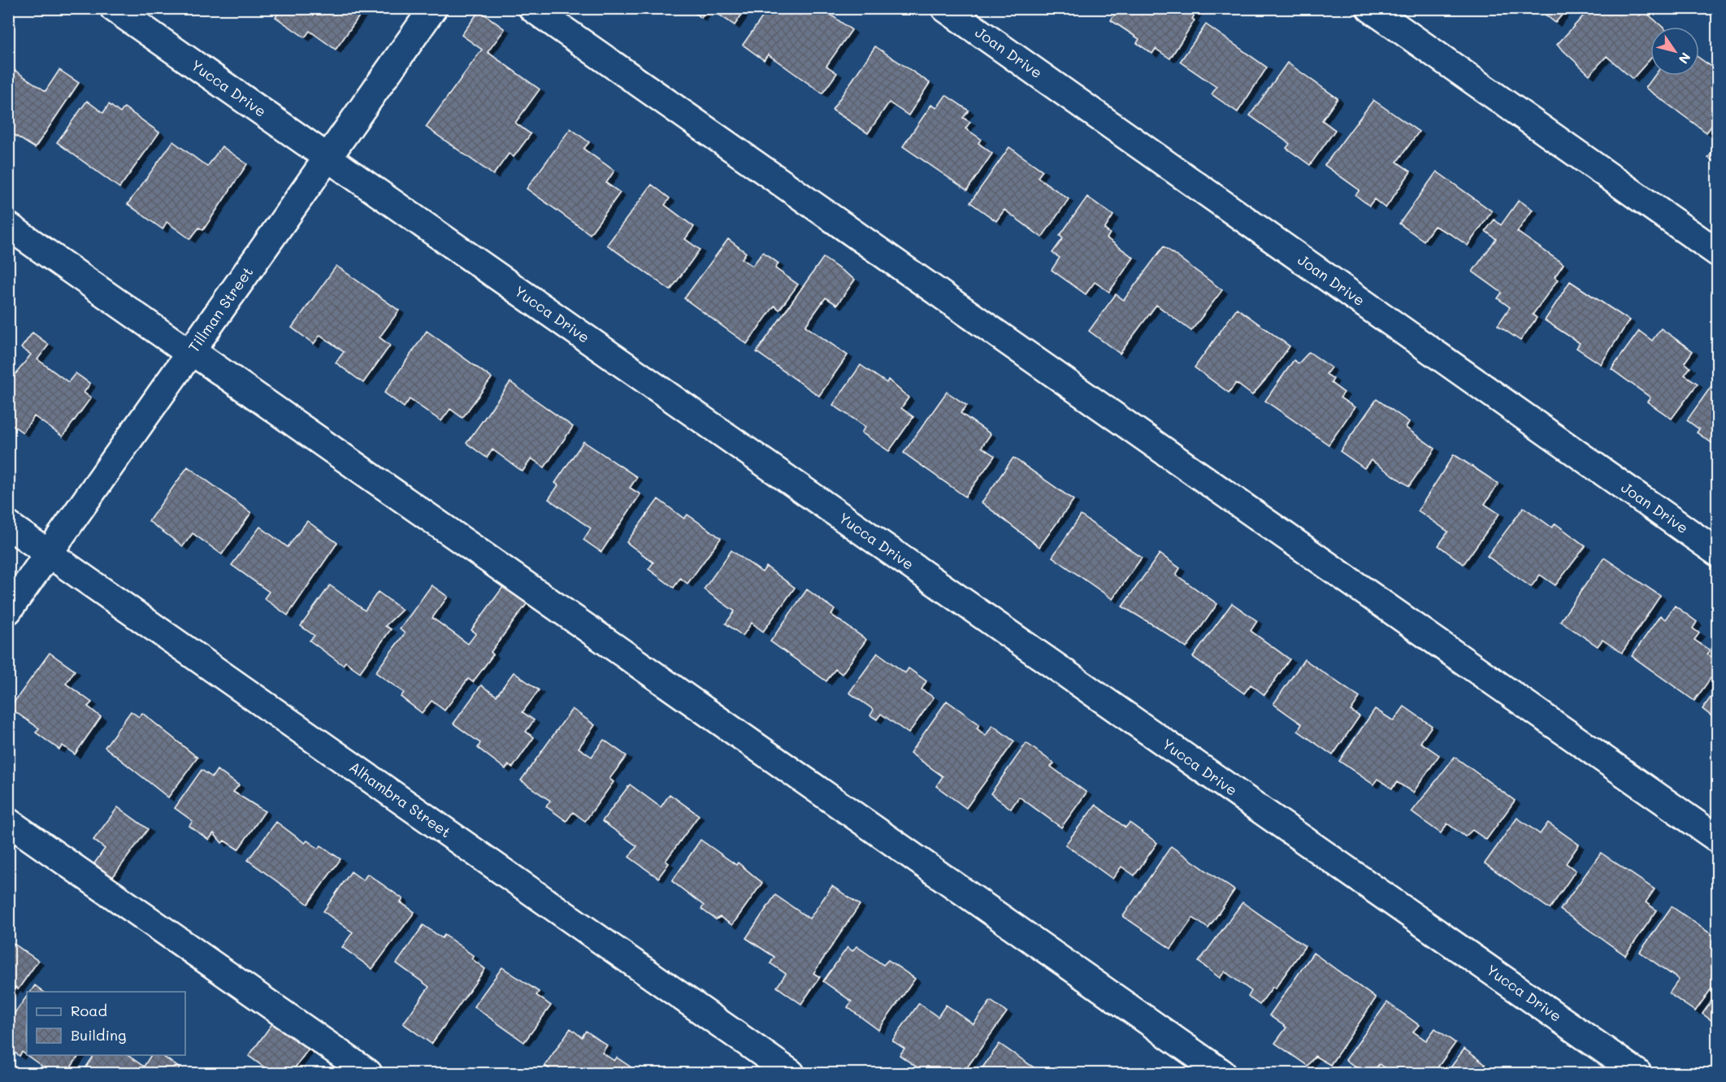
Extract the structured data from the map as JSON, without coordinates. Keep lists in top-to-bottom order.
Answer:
{
  "streets": {
    "street": [
      "Joan Drive",
      "Yucca Drive",
      "Tillman Street",
      "Alhambra Street"
    ]
  },
  "crossings": [
    ["Yucca Drive", "Tillman Street"],
    ["Tillman Street", "Alhambra Street"]
  ],
  "legend": ["Road", "Building"],
  "north": "bottom right"
}
